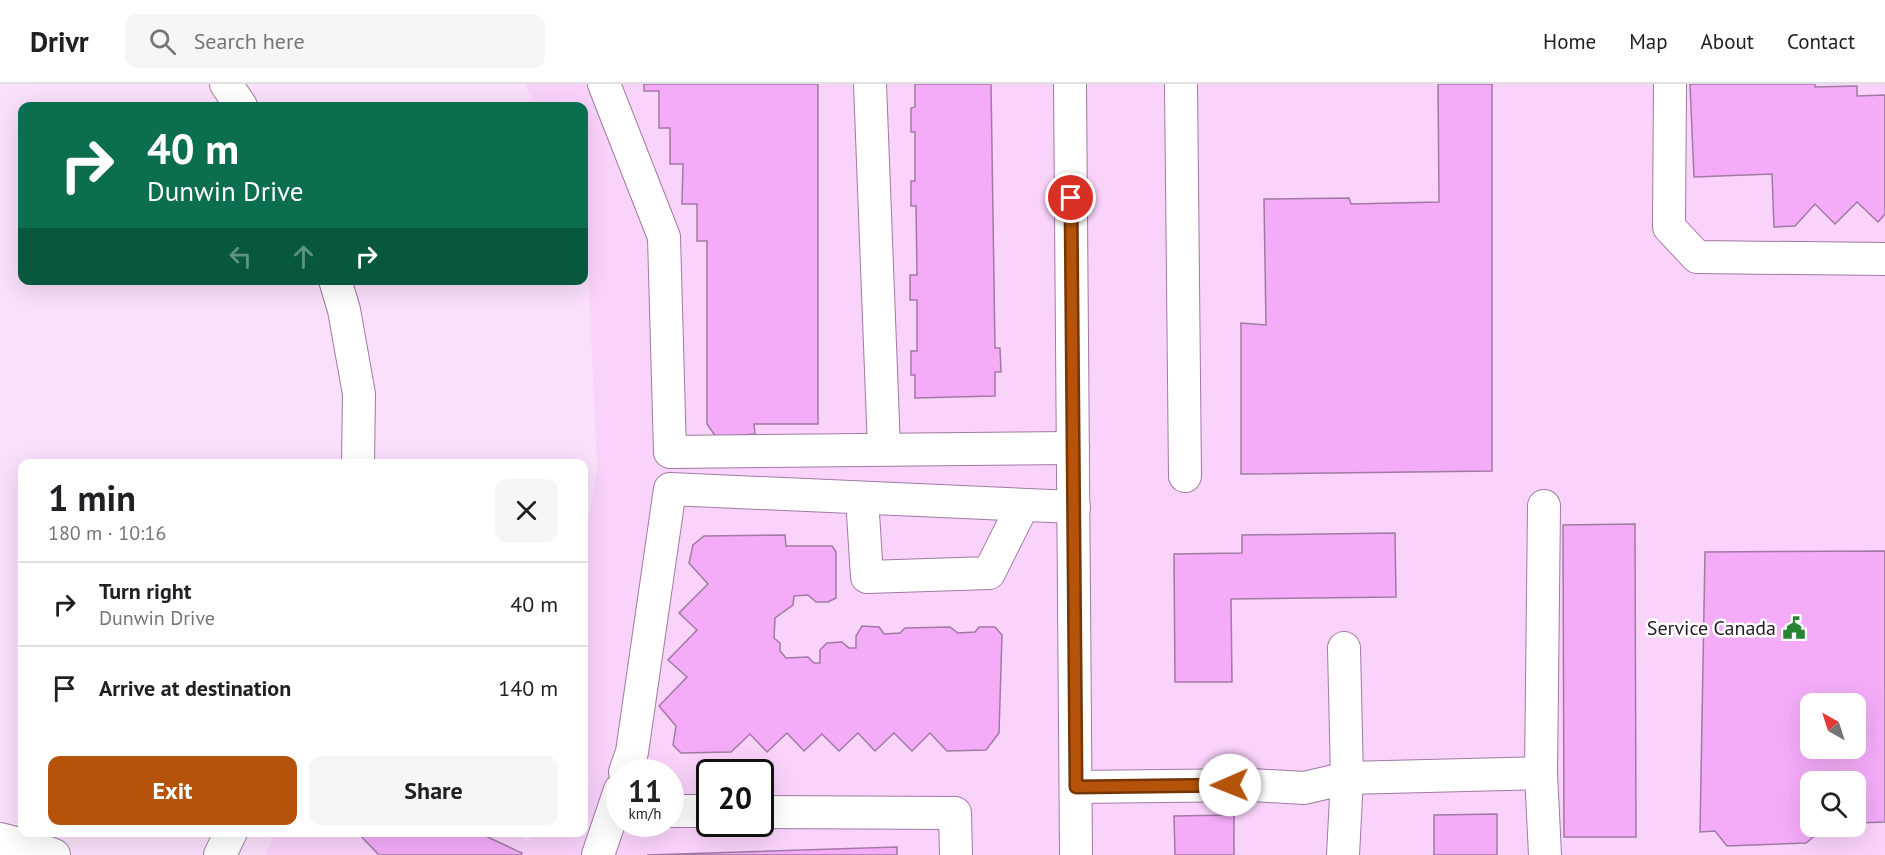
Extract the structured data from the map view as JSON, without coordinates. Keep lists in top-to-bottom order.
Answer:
{
  "places": {
    "public building": ["Service Canada"]
  },
  "north": "top left",
  "page": {
    "header": "Drivr",
    "search": "Search here",
    "nav": [
      "Home",
      "Map",
      "About",
      "Contact"
    ],
    "turn": ["40 m", "Dunwin Drive"],
    "heading": ["1 min", "180 m · 10:16"],
    "list": [
      {
        "name": "Turn right",
        "note": "Dunwin Drive",
        "value": "40 m"
      },
      {
        "name": "Arrive at destination",
        "value": "140 m"
      }
    ],
    "buttons": ["Exit", "Share"],
    "speed": "11 km/h",
    "limit": "20"
  }
}
